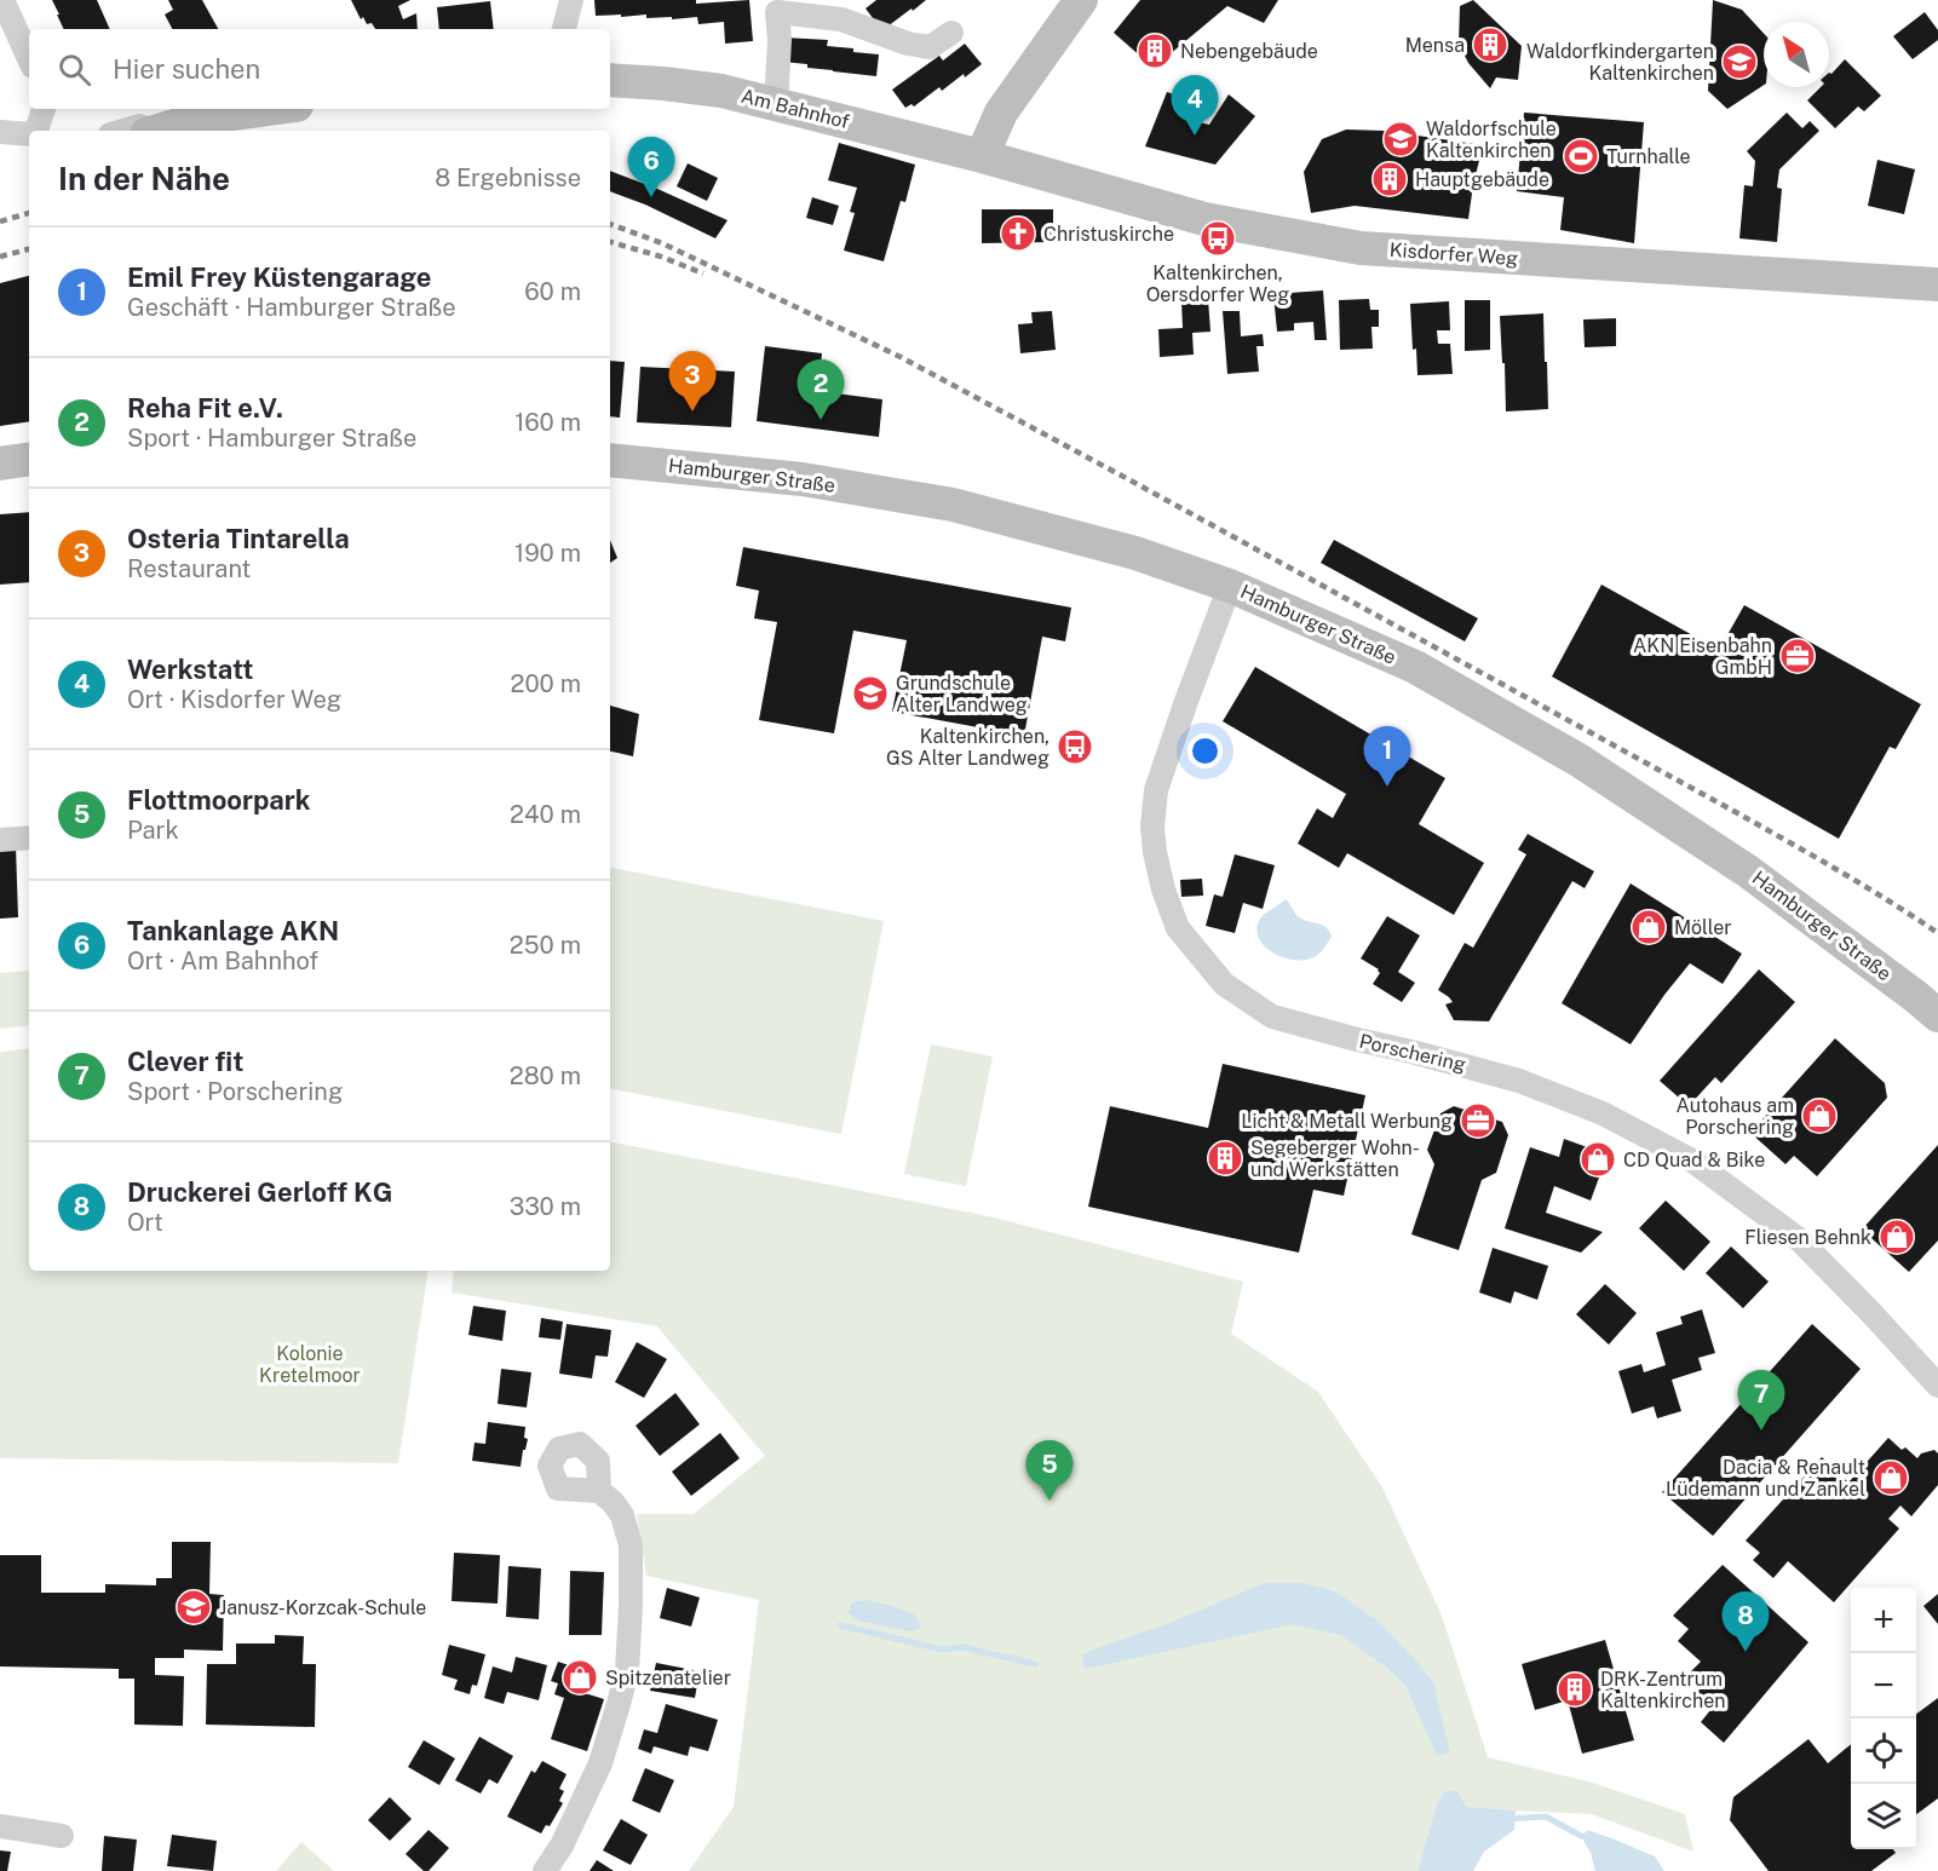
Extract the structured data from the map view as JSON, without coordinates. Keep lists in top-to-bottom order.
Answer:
{
  "streets": {
    "street": [
      "Am Bahnhof",
      "Kisdorfer Weg",
      "Hamburger Straße",
      "Porschering"
    ]
  },
  "crossings": [
    ["Am Bahnhof", "Kisdorfer Weg"],
    ["Hamburger Straße", "Porschering"]
  ],
  "parks": ["Kolonie Kretelmoor"],
  "places": {
    "building": [
      "Mensa",
      "Nebengebäude",
      "Hauptgebäude",
      "Segeberger Wohn- und Werkstätten",
      "DRK-Zentrum Kaltenkirchen"
    ],
    "school or university": [
      "Waldorfkindergarten Kaltenkirchen",
      "Waldorfschule Kaltenkirchen",
      "Grundschule Alter Landweg",
      "Janusz-Korzcak-Schule"
    ],
    "sports": ["Turnhalle"],
    "church": ["Christuskirche"],
    "bus stop": ["Kaltenkirchen, Oersdorfer Weg", "Kaltenkirchen, GS Alter Landweg"],
    "office": ["AKN Eisenbahn GmbH", "Licht & Metall Werbung"],
    "shop": [
      "Möller",
      "Autohaus am Porschering",
      "CD Quad & Bike",
      "Fliesen Behnk",
      "Dacia & Renault Lüdemann und Zankel",
      "Spitzenatelier"
    ]
  },
  "north": "top left",
  "page": {
    "search": "Hier suchen",
    "pins": [
      "4",
      "6",
      "3",
      "2",
      "1",
      "7",
      "5",
      "8"
    ],
    "heading": ["In der Nähe", "8 Ergebnisse"],
    "list": [
      {
        "mark": "1",
        "name": "Emil Frey Küstengarage",
        "note": "Geschäft · Hamburger Straße",
        "value": "60 m"
      },
      {
        "mark": "2",
        "name": "Reha Fit e.V.",
        "note": "Sport · Hamburger Straße",
        "value": "160 m"
      },
      {
        "mark": "3",
        "name": "Osteria Tintarella",
        "note": "Restaurant",
        "value": "190 m"
      },
      {
        "mark": "4",
        "name": "Werkstatt",
        "note": "Ort · Kisdorfer Weg",
        "value": "200 m"
      },
      {
        "mark": "5",
        "name": "Flottmoorpark",
        "note": "Park",
        "value": "240 m"
      },
      {
        "mark": "6",
        "name": "Tankanlage AKN",
        "note": "Ort · Am Bahnhof",
        "value": "250 m"
      },
      {
        "mark": "7",
        "name": "Clever fit",
        "note": "Sport · Porschering",
        "value": "280 m"
      },
      {
        "mark": "8",
        "name": "Druckerei Gerloff KG",
        "note": "Ort",
        "value": "330 m"
      }
    ],
    "map_buttons": ["+", "−"]
  }
}
